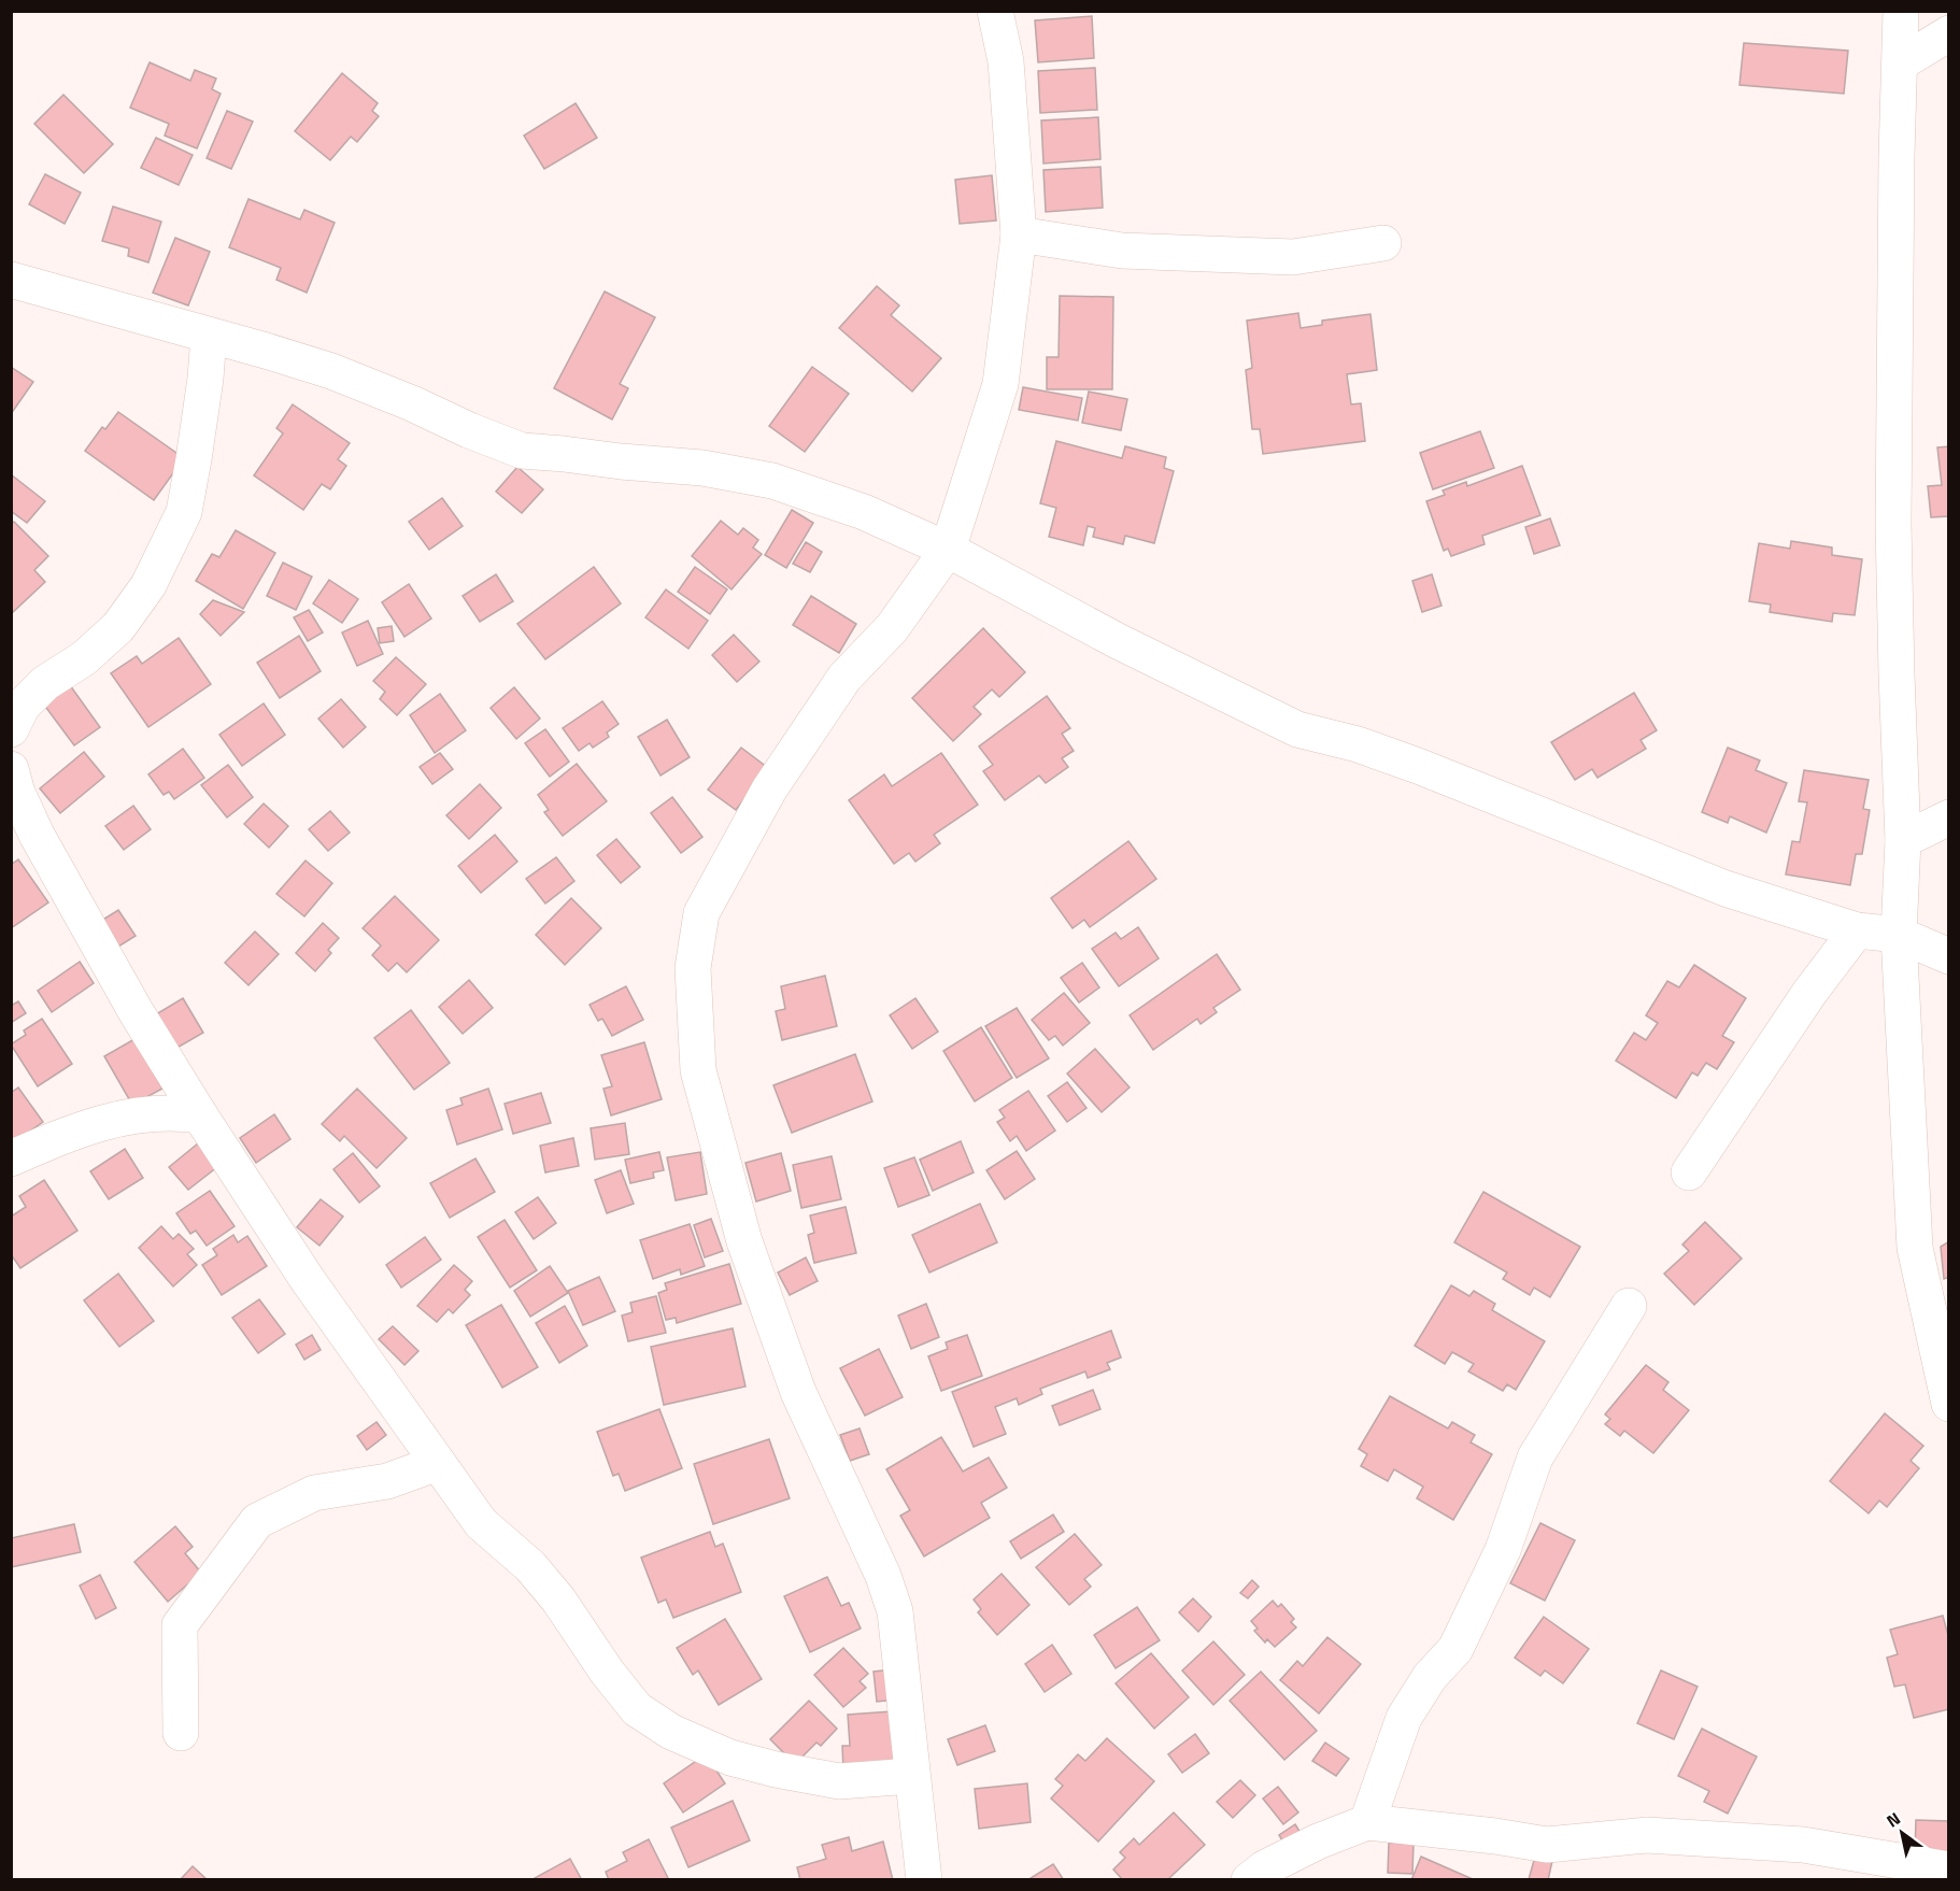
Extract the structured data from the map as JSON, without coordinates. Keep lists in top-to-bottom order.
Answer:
{
  "north": "top left"
}
